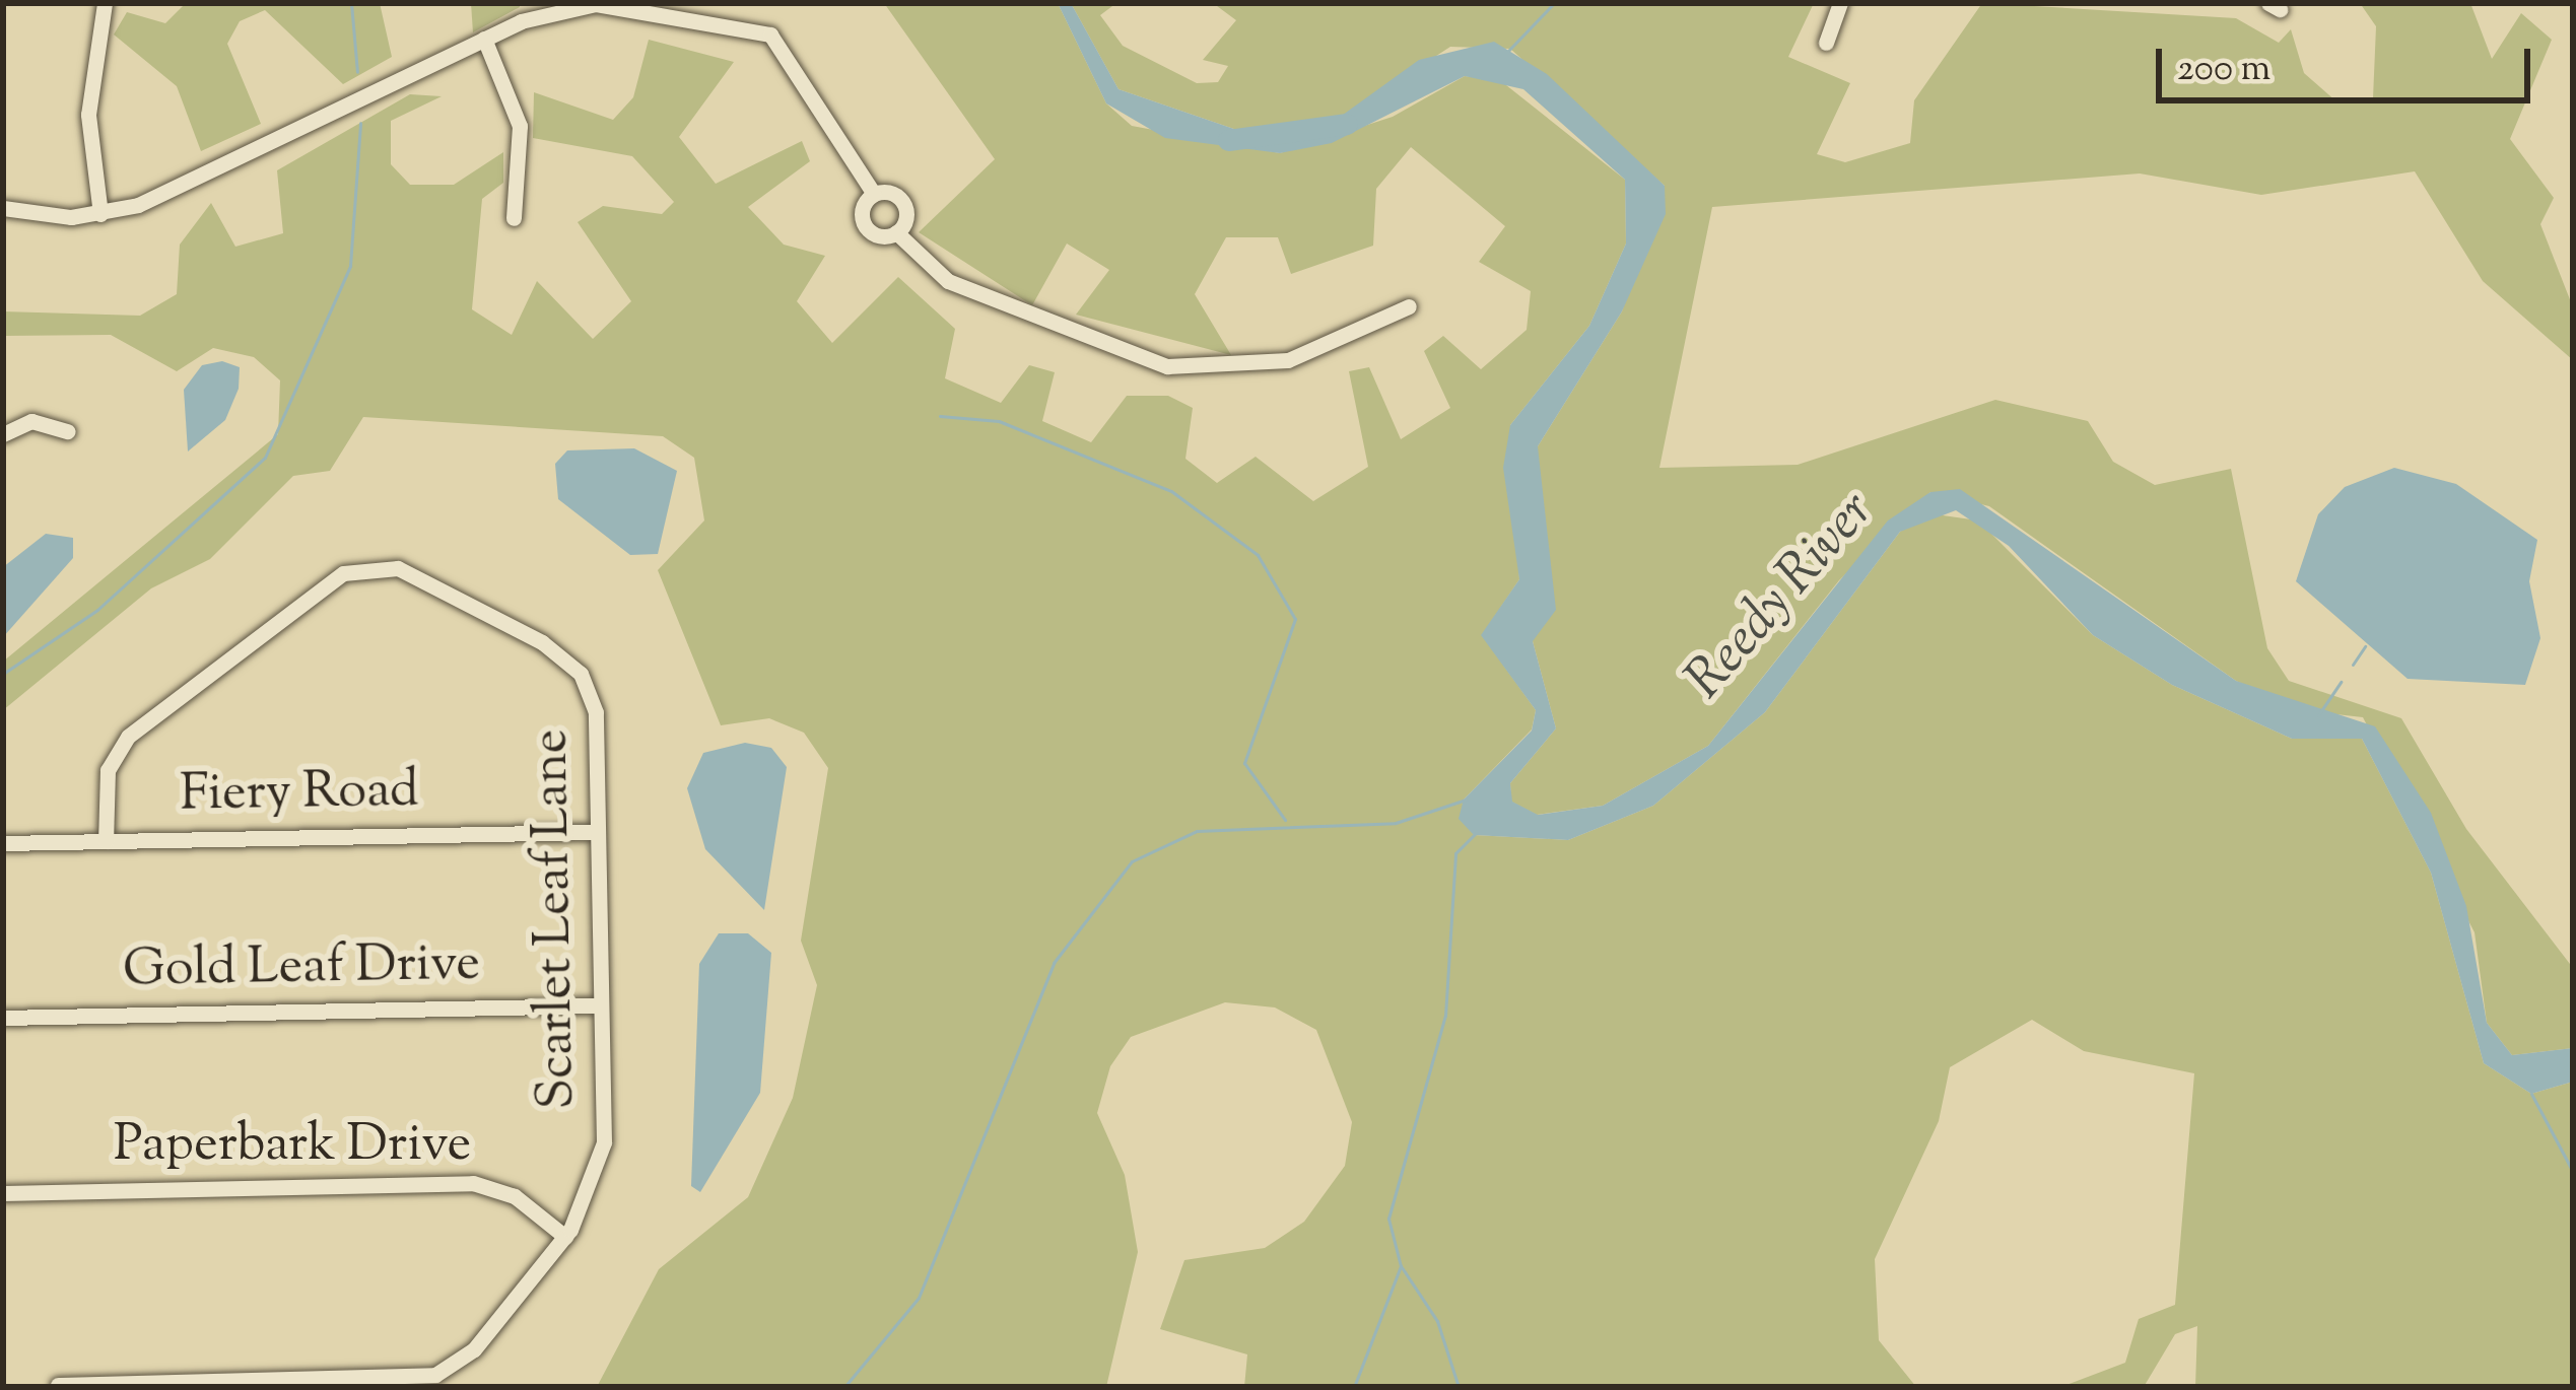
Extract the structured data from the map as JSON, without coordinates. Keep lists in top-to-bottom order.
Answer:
{
  "streets": {
    "street": [
      "Fiery Road",
      "Scarlet Leaf Lane",
      "Gold Leaf Drive",
      "Paperbark Drive"
    ]
  },
  "crossings": [
    ["Fiery Road", "Scarlet Leaf Lane"],
    ["Scarlet Leaf Lane", "Gold Leaf Drive"],
    ["Scarlet Leaf Lane", "Paperbark Drive"]
  ],
  "water": ["Reedy River"],
  "scale_bar": "200 m"
}
